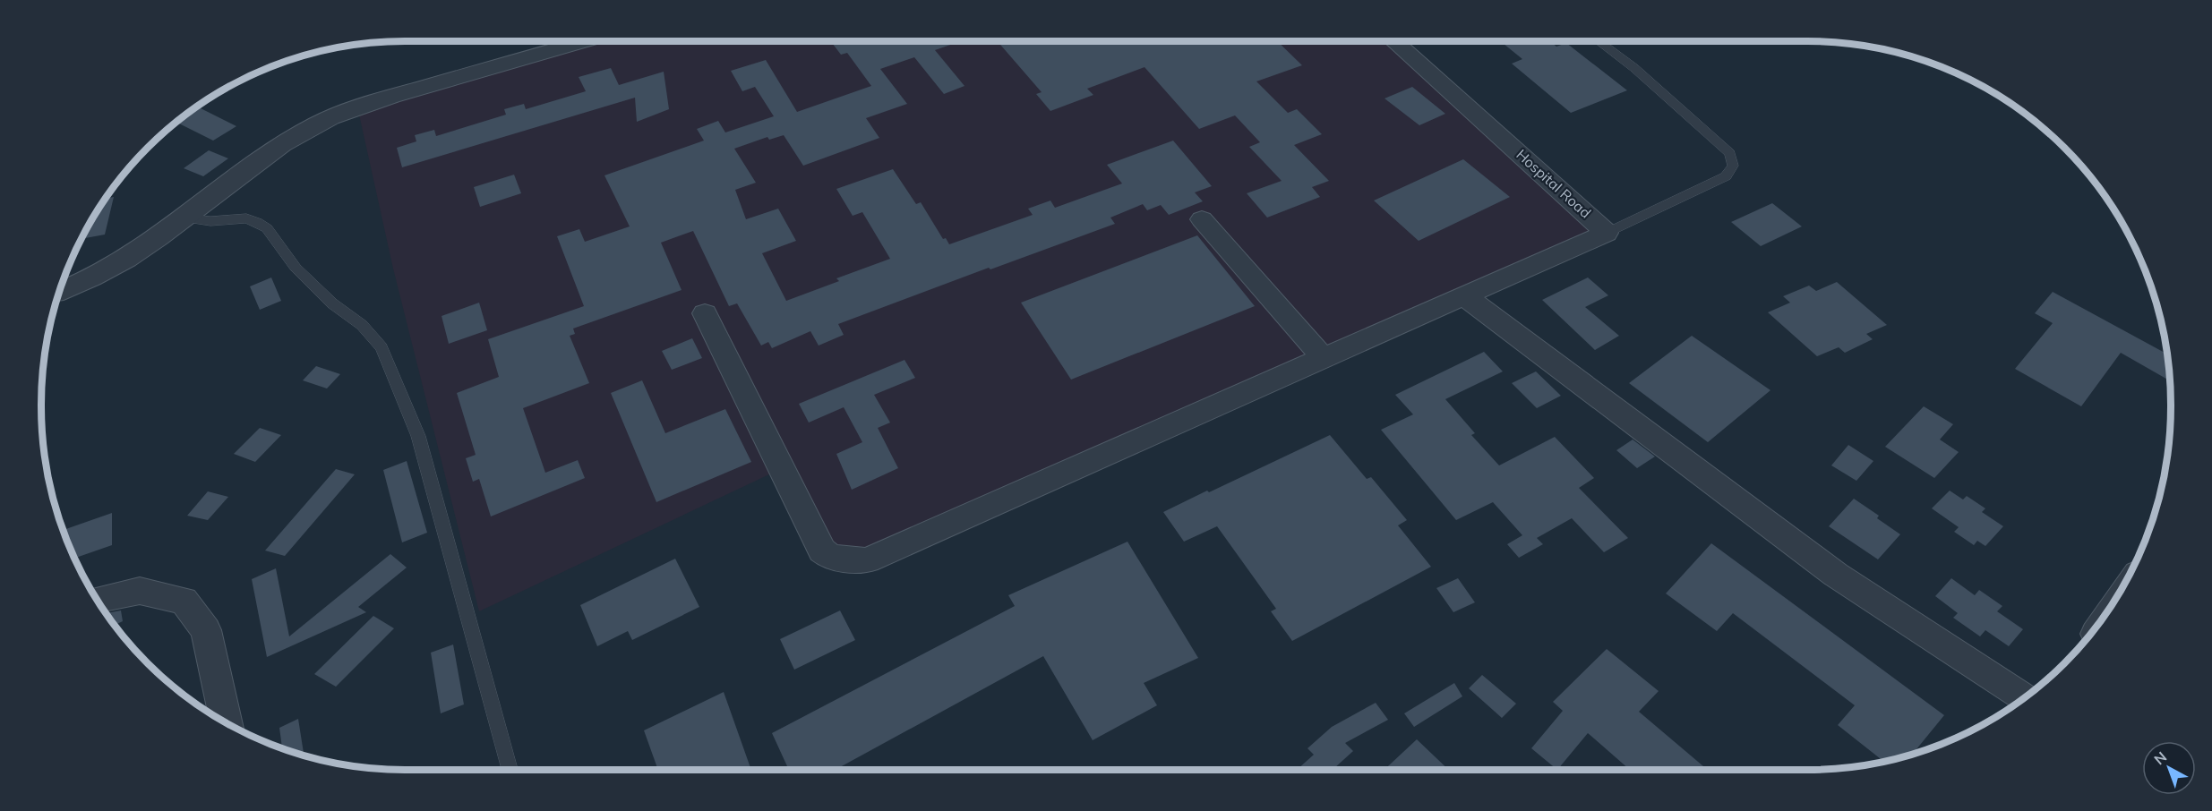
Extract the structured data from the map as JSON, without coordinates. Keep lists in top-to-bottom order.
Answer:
{
  "streets": {
    "street": ["Hospital Road"]
  },
  "north": "top left"
}
